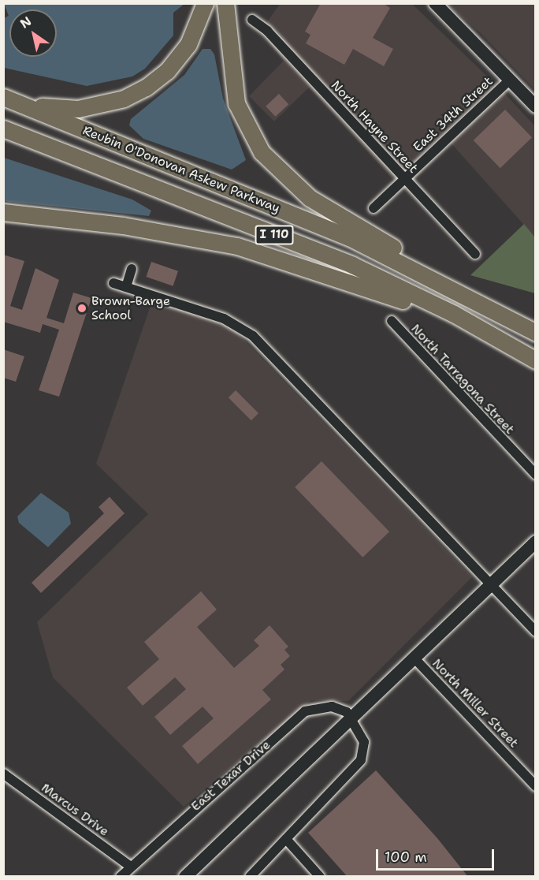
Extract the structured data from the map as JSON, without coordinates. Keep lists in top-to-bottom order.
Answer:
{
  "streets": {
    "highway": ["Reubin O'Donovan Askew Parkway", "I 110"],
    "street": [
      "East 34th Street",
      "North Hayne Street",
      "North Tarragona Street",
      "North Miller Street",
      "East Texar Drive",
      "Marcus Drive"
    ]
  },
  "crossings": [
    ["East 34th Street", "North Hayne Street"],
    ["East Texar Drive", "Marcus Drive"]
  ],
  "places": ["Brown-Barge School"],
  "scale_bar": "100 m",
  "north": "top left"
}
